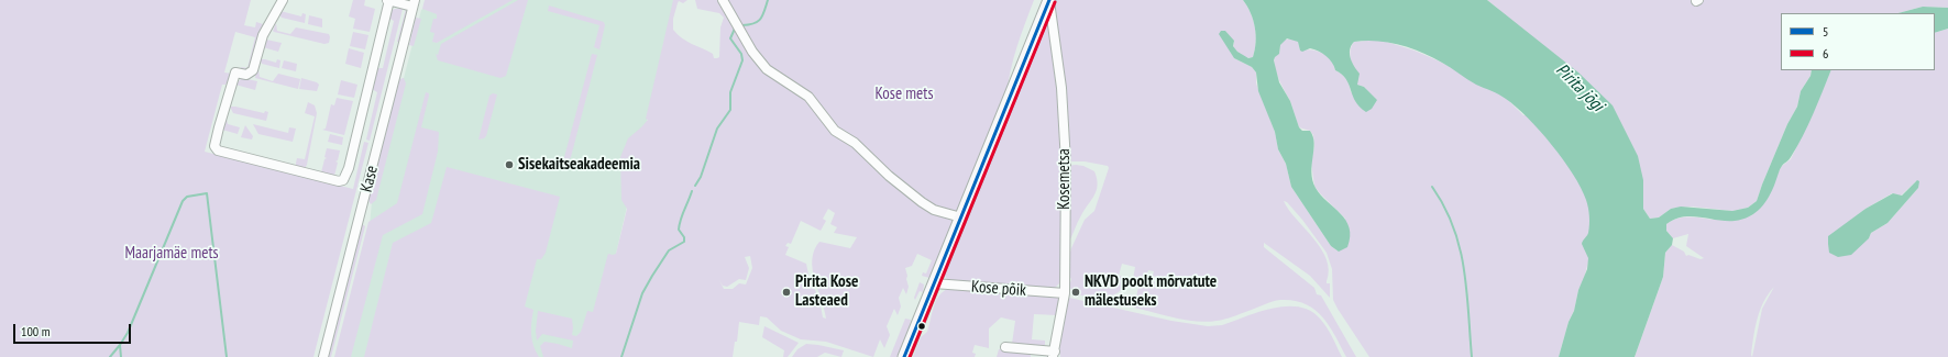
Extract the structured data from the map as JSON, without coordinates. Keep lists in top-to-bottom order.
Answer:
{
  "streets": {
    "street": ["Kase", "Kosemetsa", "Kose põik"]
  },
  "crossings": [
    ["Kosemetsa", "Kose põik"]
  ],
  "water": ["Pirita jõgi"],
  "parks": ["Kose mets", "Maarjamäe mets"],
  "places": ["Sisekaitseakadeemia", "Pirita Kose Lasteaed", "NKVD poolt mõrvatute mälestuseks"],
  "lines": ["transit line 5", "transit line 6"],
  "legend": ["5", "6"],
  "scale_bar": "100 m"
}
